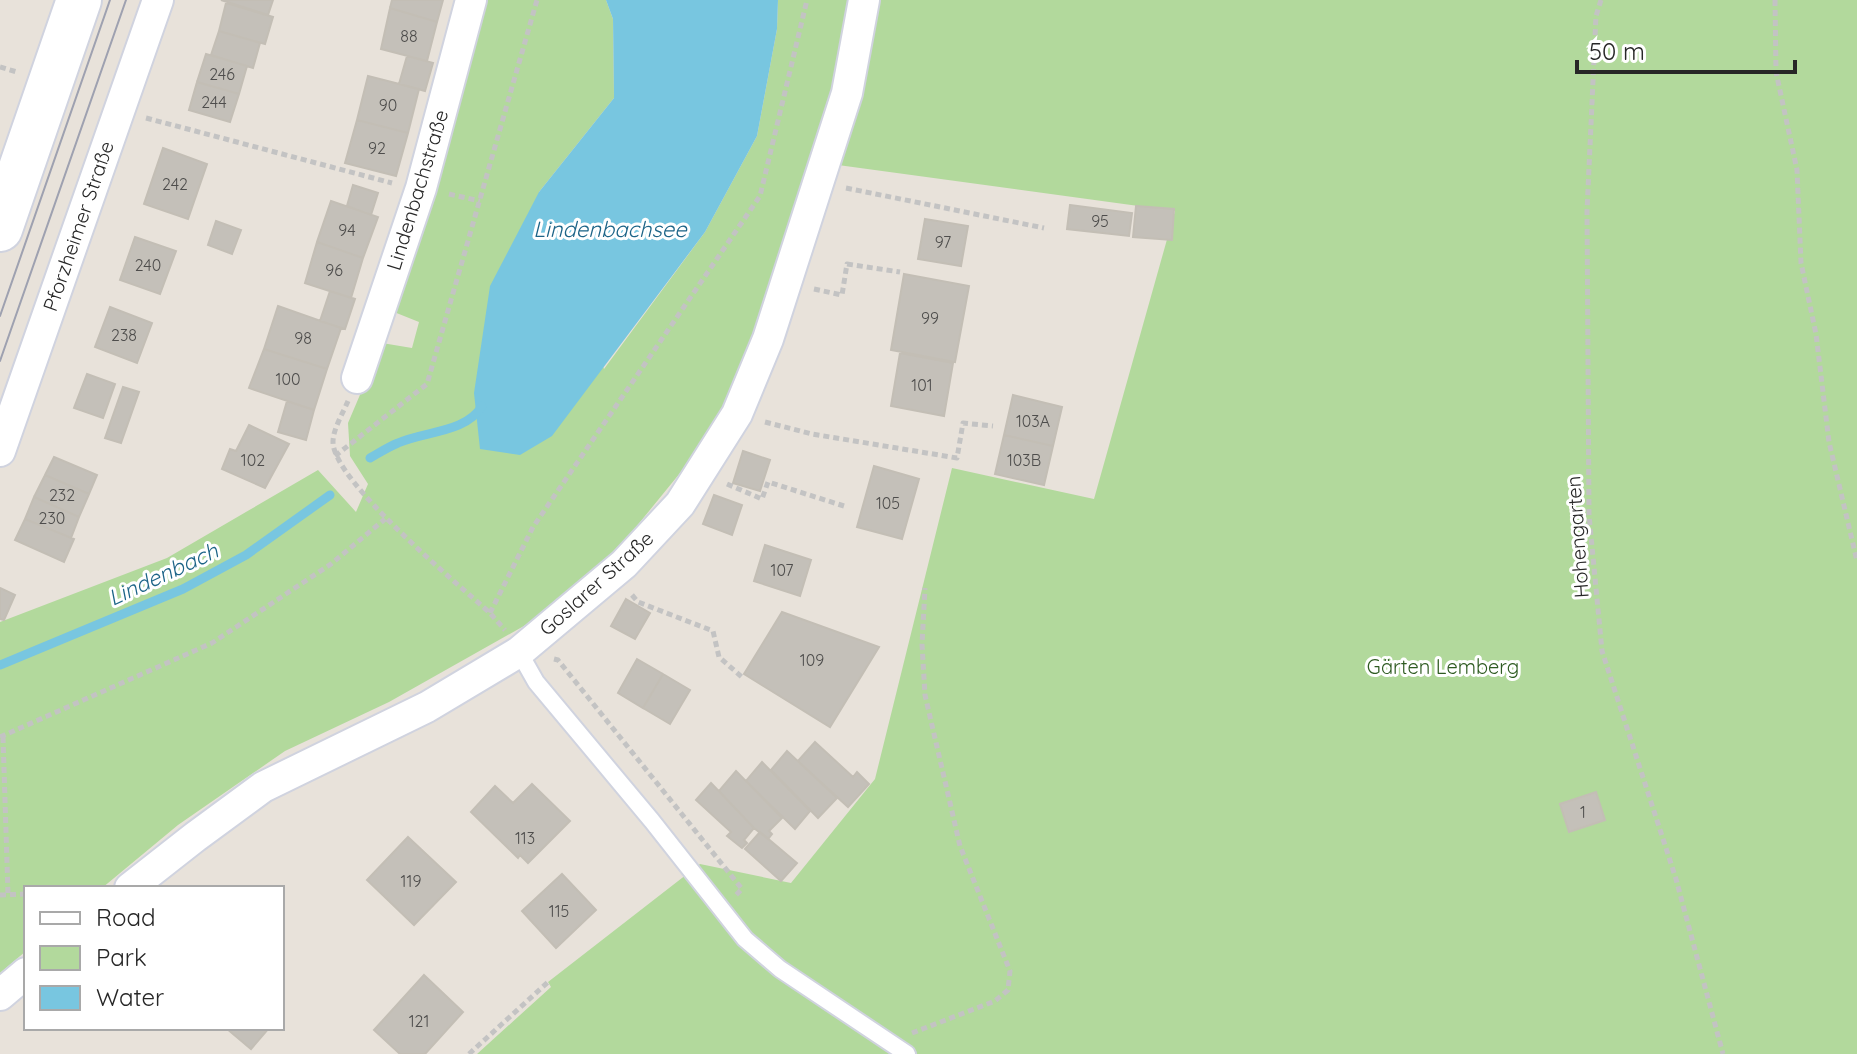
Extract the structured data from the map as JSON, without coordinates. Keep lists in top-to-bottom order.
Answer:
{
  "streets": {
    "street": ["Lindenbachstraße", "Pforzheimer Straße", "Goslarer Straße"],
    "path": ["Hohengarten"]
  },
  "water": ["Lindenbachsee", "Lindenbach"],
  "parks": ["Gärten Lemberg"],
  "house_numbers": [
    "88",
    "246",
    "244",
    "90",
    "92",
    "242",
    "95",
    "94",
    "97",
    "240",
    "96",
    "99",
    "238",
    "98",
    "100",
    "101",
    "103A",
    "102",
    "103B",
    "232",
    "105",
    "230",
    "107",
    "109",
    "1",
    "113",
    "119",
    "115",
    "121"
  ],
  "legend": ["Road", "Park", "Water"],
  "scale_bar": "50 m"
}
